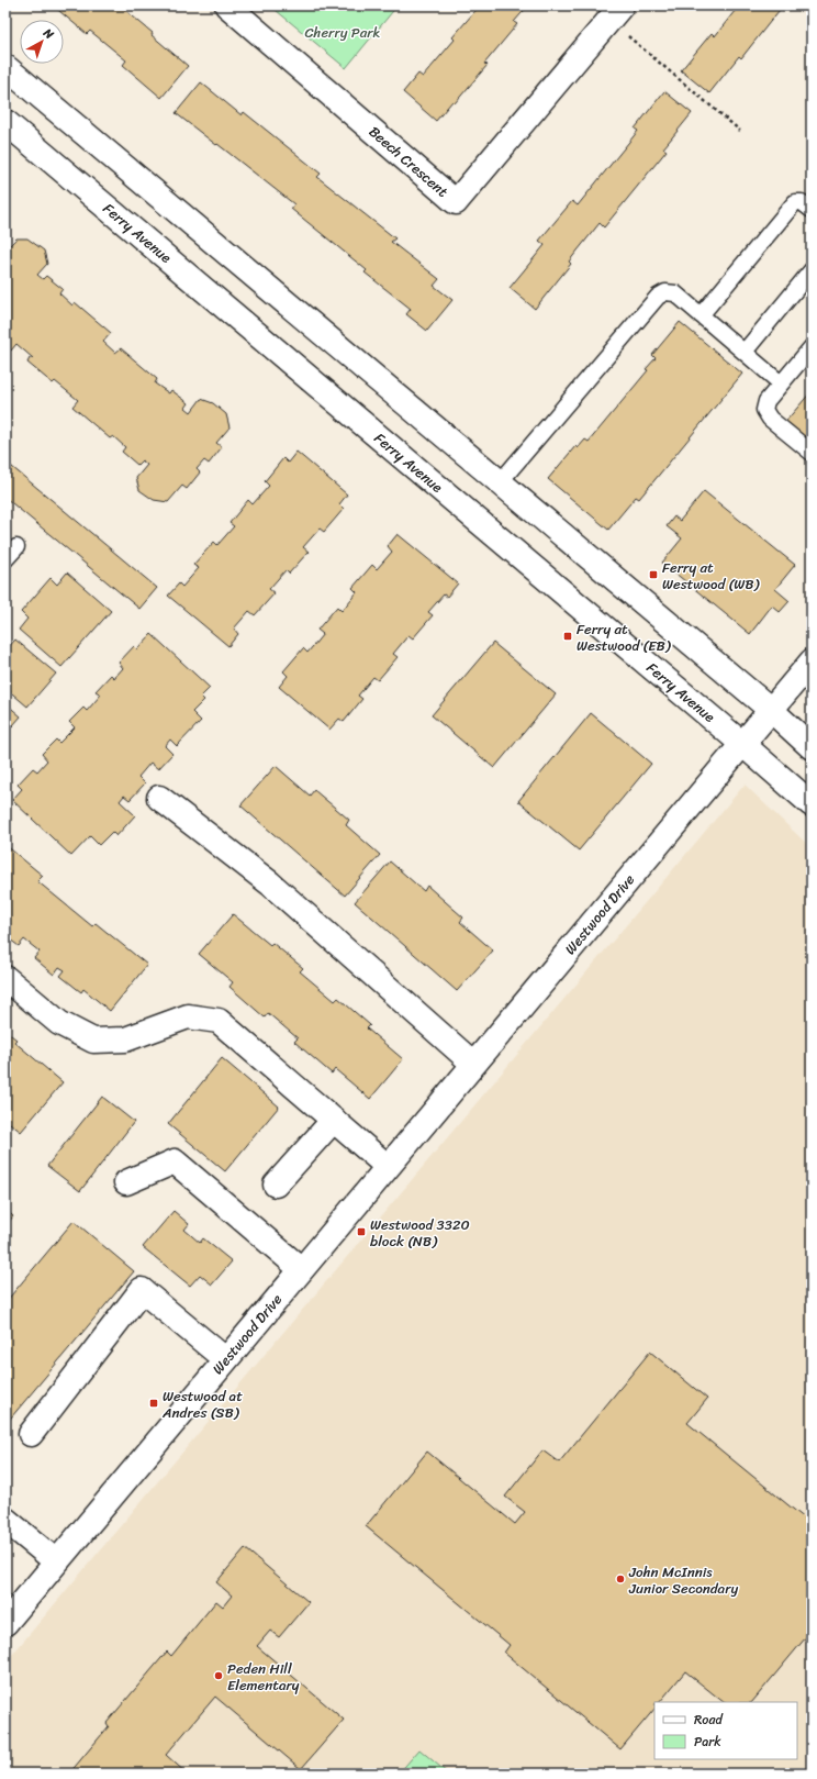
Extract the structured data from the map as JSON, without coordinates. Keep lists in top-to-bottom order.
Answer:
{
  "streets": {
    "street": ["Beech Crescent", "Ferry Avenue", "Westwood Drive"]
  },
  "crossings": [
    ["Ferry Avenue", "Westwood Drive"]
  ],
  "parks": ["Cherry Park"],
  "places": {
    "transit": [
      "Ferry at Westwood (WB)",
      "Ferry at Westwood (EB)",
      "Westwood 3320 block (NB)",
      "Westwood at Andres (SB)"
    ],
    "other": ["John McInnis Junior Secondary", "Peden Hill Elementary"]
  },
  "legend": ["Road", "Park"],
  "north": "top right"
}
